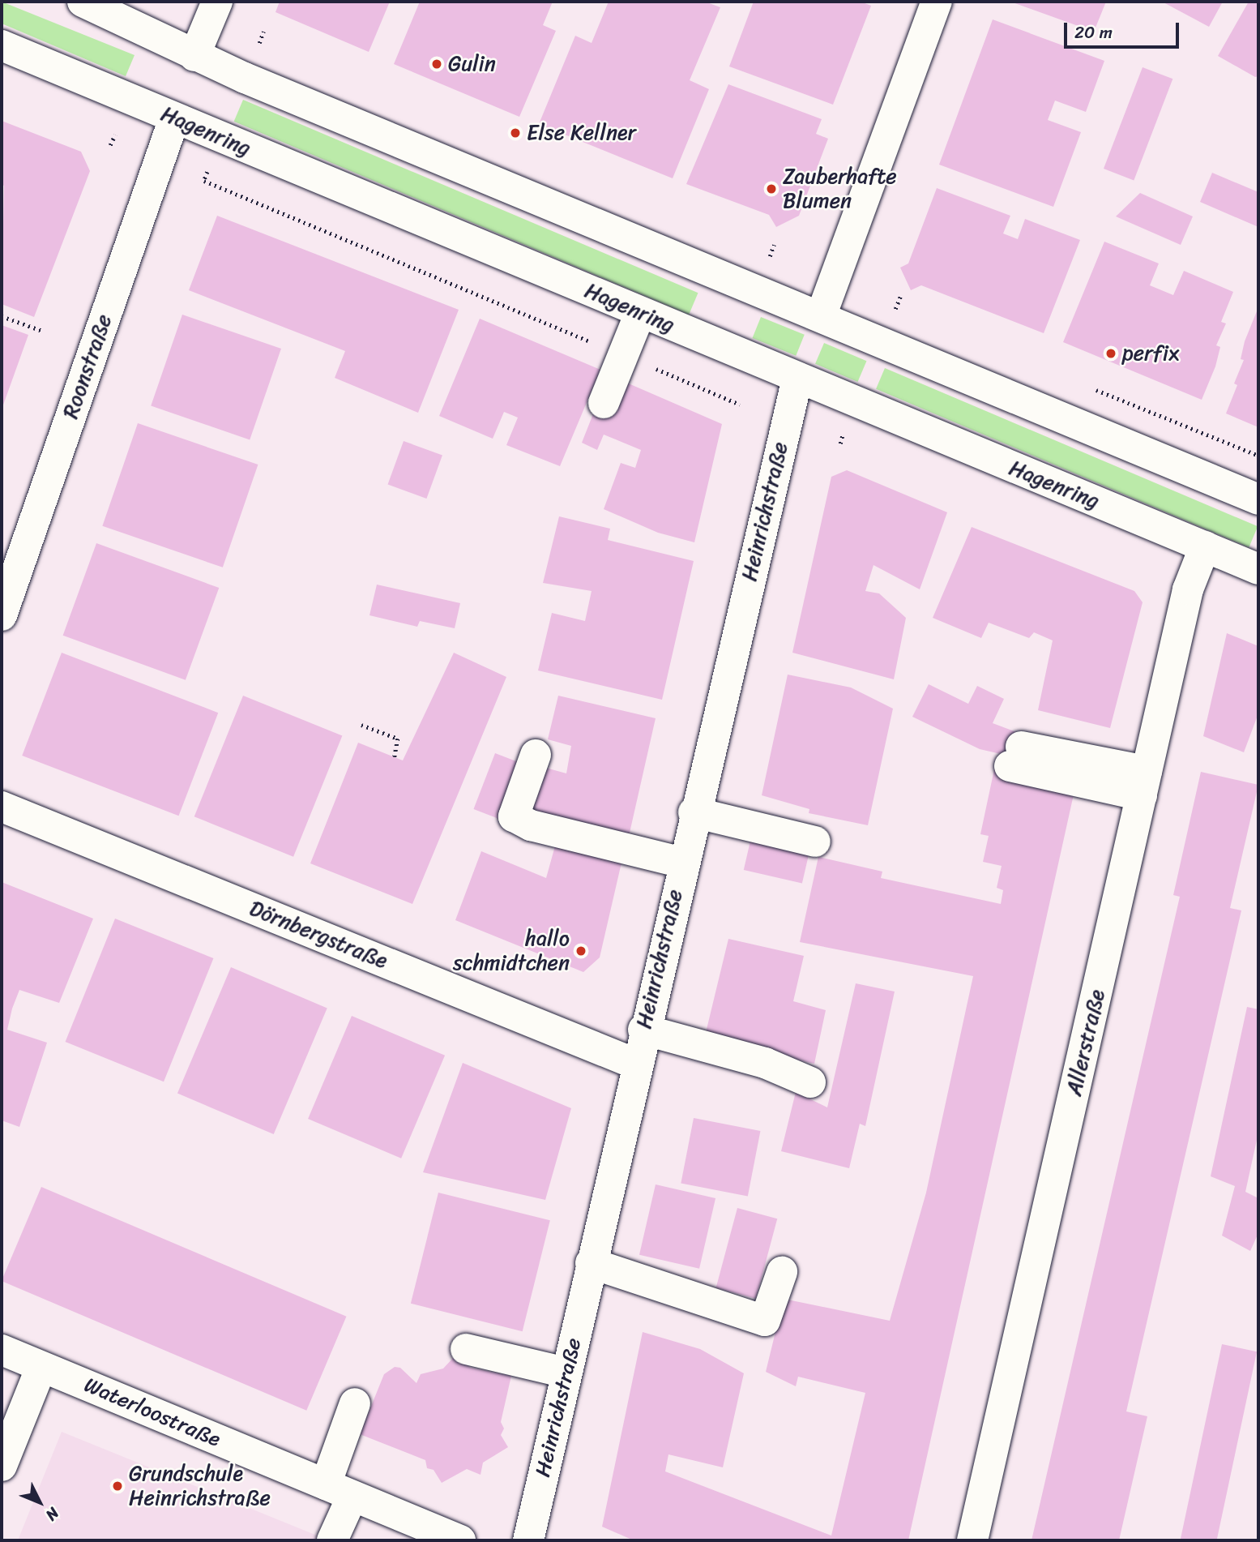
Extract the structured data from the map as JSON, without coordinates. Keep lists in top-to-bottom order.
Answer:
{
  "streets": {
    "street": [
      "Hagenring",
      "Roonstraße",
      "Heinrichstraße",
      "Dörnbergstraße",
      "Allerstraße",
      "Waterloostraße"
    ]
  },
  "crossings": [
    ["Hagenring", "Roonstraße"],
    ["Hagenring", "Heinrichstraße"],
    ["Hagenring", "Allerstraße"],
    ["Heinrichstraße", "Dörnbergstraße"]
  ],
  "places": [
    "Gulin",
    "Else Kellner",
    "Zauberhafte Blumen",
    "perfix",
    "hallo schmidtchen",
    "Grundschule Heinrichstraße"
  ],
  "scale_bar": "20 m",
  "north": "bottom right"
}
